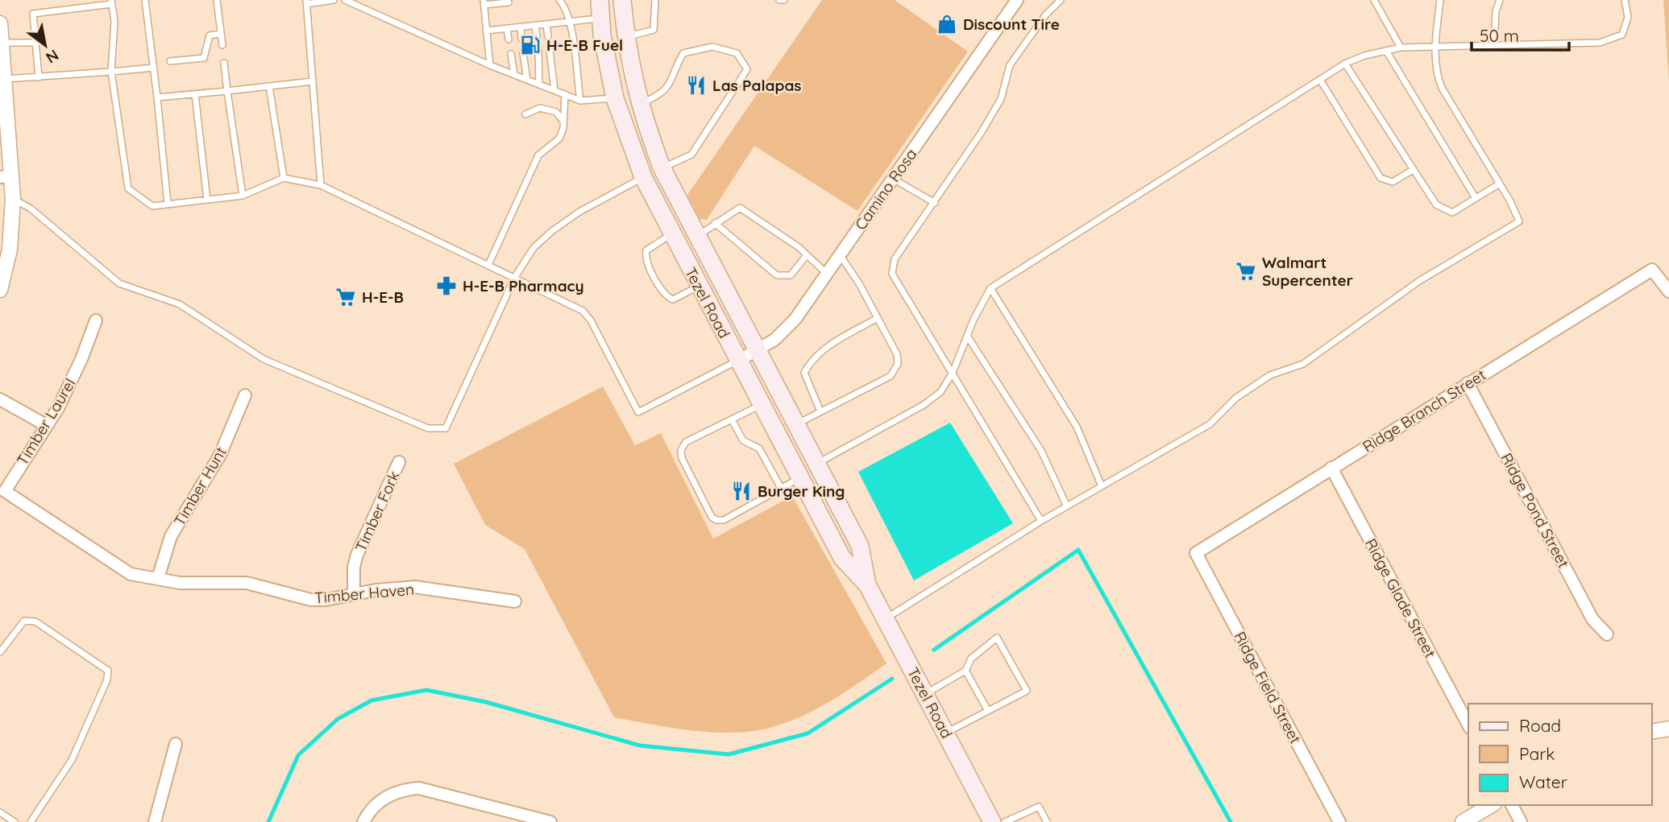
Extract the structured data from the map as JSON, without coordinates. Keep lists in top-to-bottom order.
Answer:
{
  "streets": {
    "main road": ["Tezel Road"],
    "street": [
      "Camino Rosa",
      "Ridge Branch Street",
      "Timber Laurel",
      "Timber Hunt",
      "Ridge Pond Street",
      "Timber Fork",
      "Timber Haven",
      "Ridge Glade Street",
      "Ridge Field Street"
    ]
  },
  "crossings": [
    ["Camino Rosa", "Tezel Road"],
    ["Ridge Branch Street", "Ridge Pond Street"],
    ["Ridge Branch Street", "Ridge Glade Street"],
    ["Ridge Branch Street", "Ridge Field Street"],
    ["Timber Laurel", "Timber Haven"],
    ["Timber Hunt", "Timber Haven"],
    ["Timber Fork", "Timber Haven"]
  ],
  "places": {
    "shop": ["Discount Tire"],
    "fuel station": ["H-E-B Fuel"],
    "restaurant": ["Las Palapas", "Burger King"],
    "supermarket": ["Walmart Supercenter", "H-E-B"],
    "pharmacy": ["H-E-B Pharmacy"]
  },
  "legend": ["Road", "Park", "Water"],
  "scale_bar": "50 m",
  "north": "bottom right"
}
